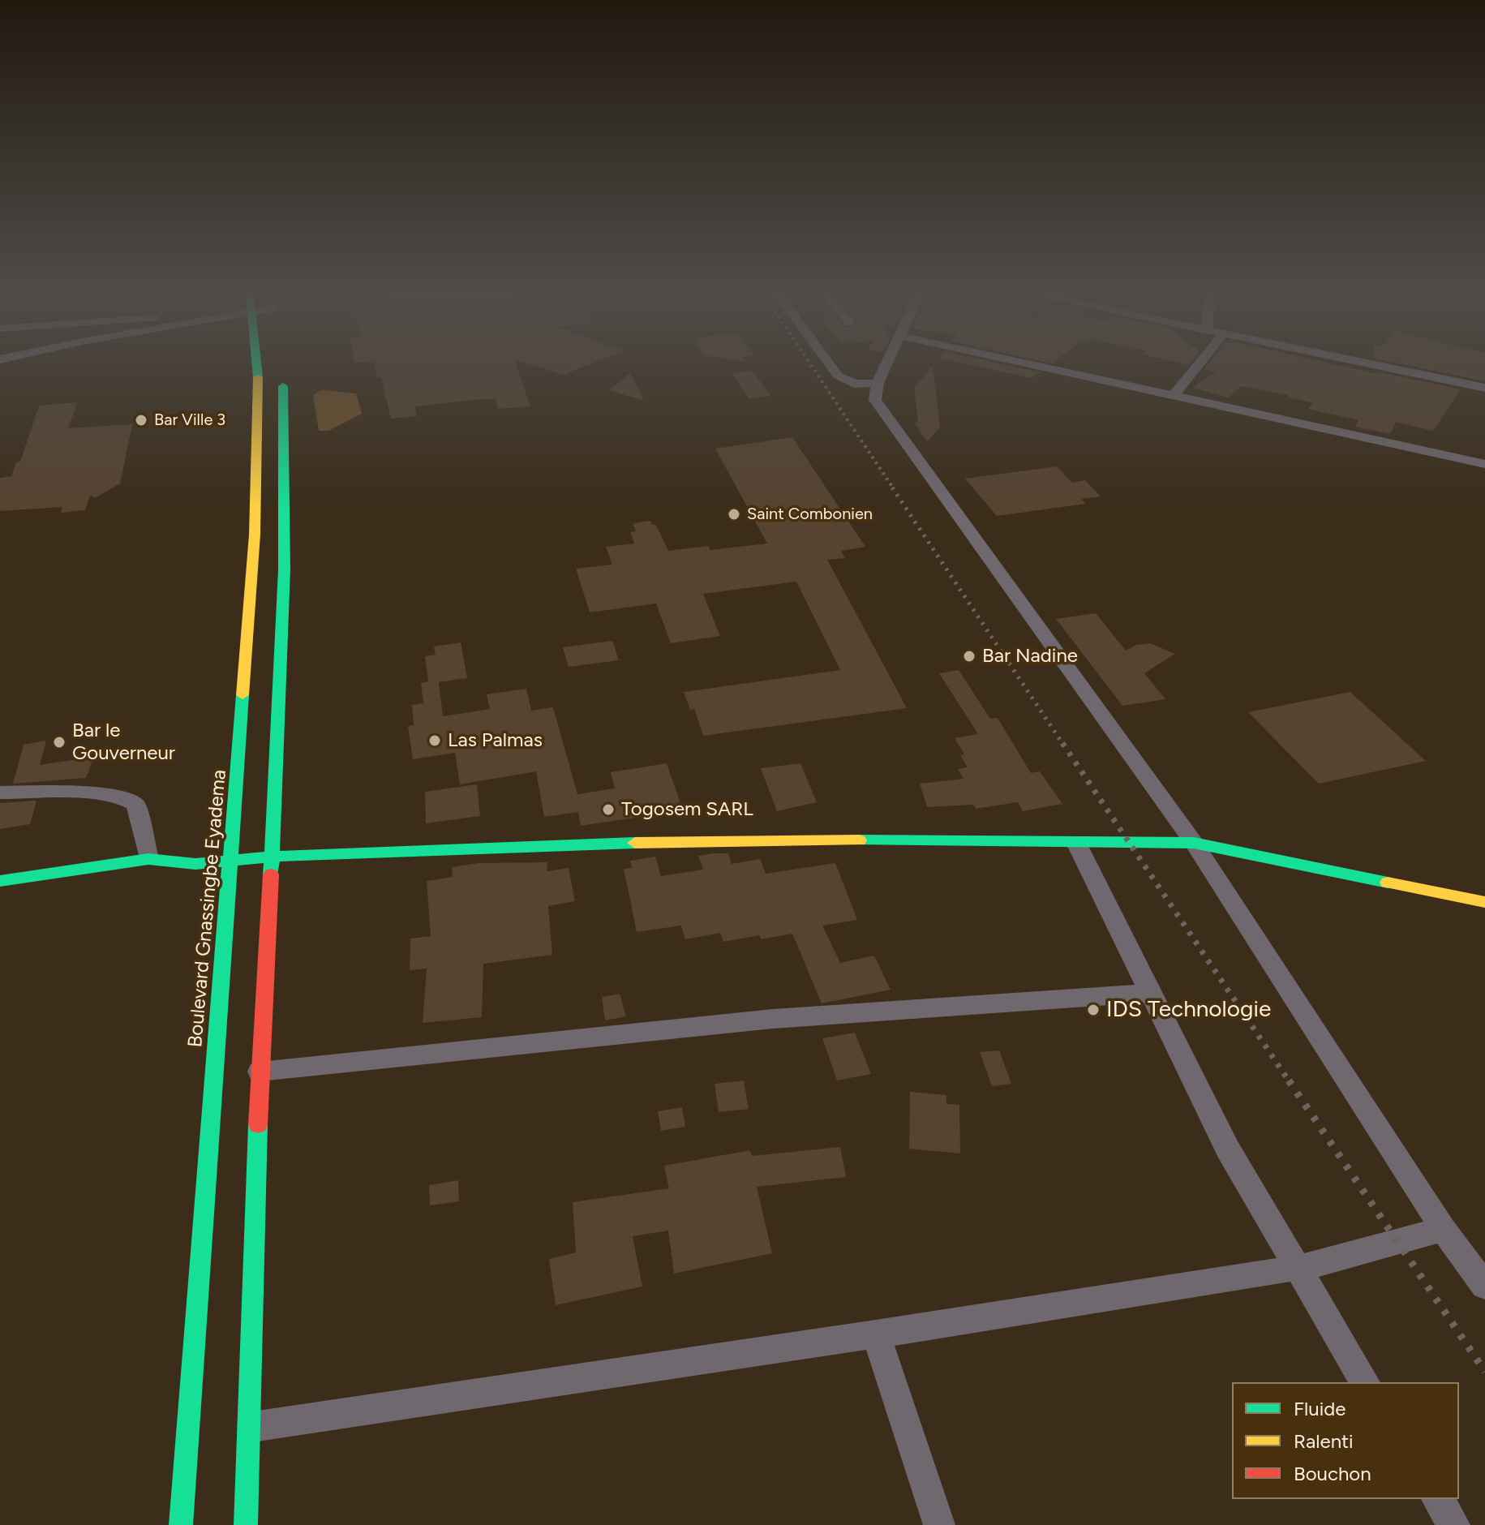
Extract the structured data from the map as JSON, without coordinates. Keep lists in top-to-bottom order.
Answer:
{
  "streets": {
    "main road": ["Boulevard Gnassingbe Eyadema"]
  },
  "places": [
    "Bar Ville 3",
    "Saint Combonien",
    "Bar Nadine",
    "Las Palmas",
    "Bar le Gouverneur",
    "Togosem SARL",
    "IDS Technologie"
  ],
  "legend": ["Fluide", "Ralenti", "Bouchon"]
}
